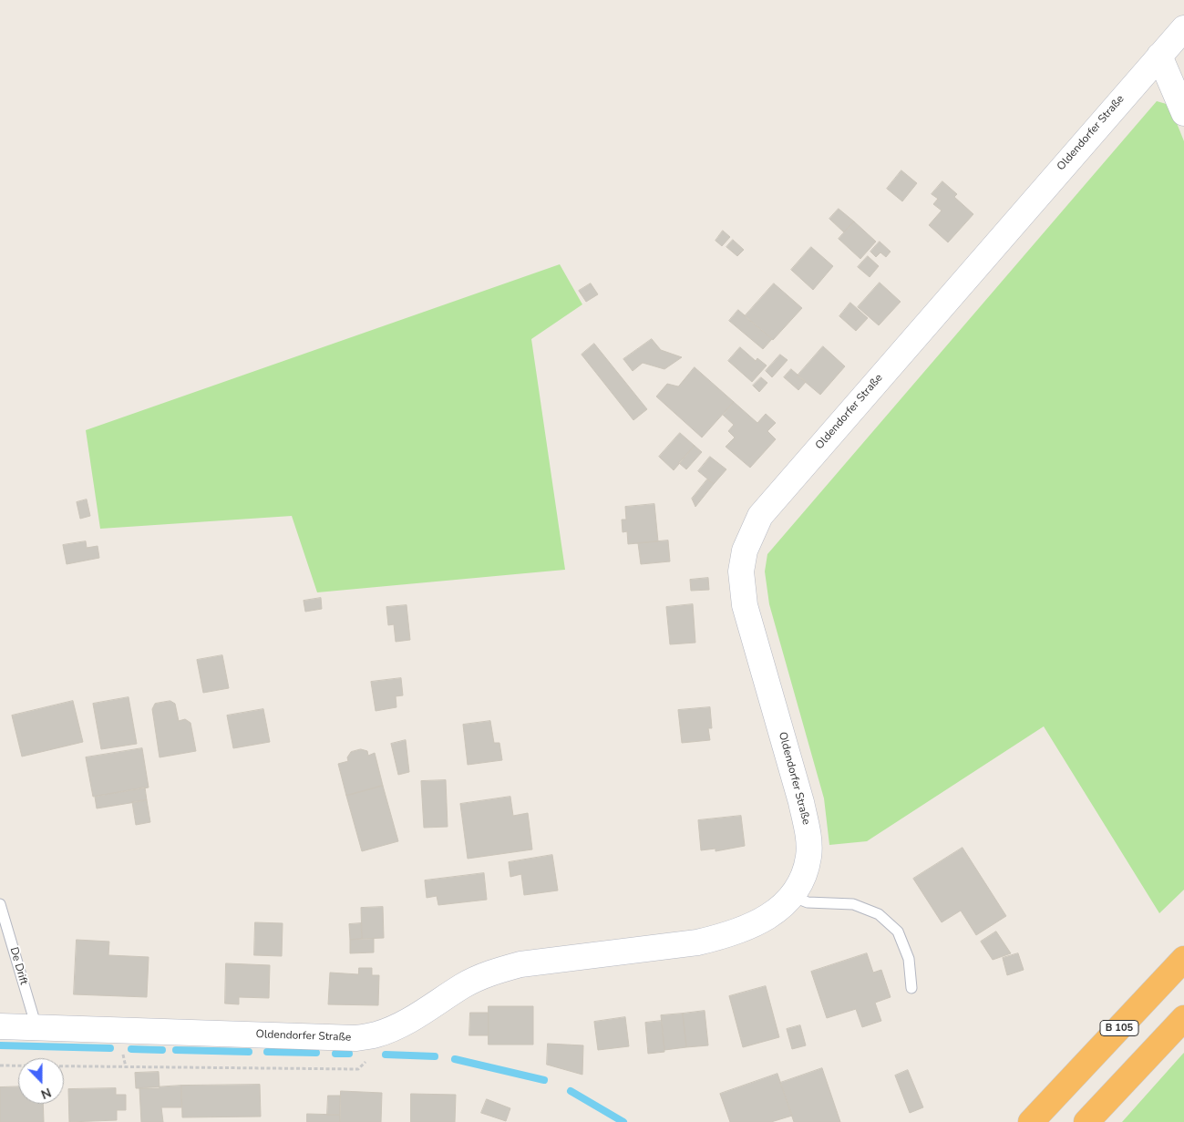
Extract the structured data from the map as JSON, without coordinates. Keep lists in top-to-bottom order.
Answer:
{
  "streets": {
    "highway": ["B 105"],
    "street": ["Oldendorfer Straße"],
    "lane": ["De Drift"]
  },
  "crossings": [
    ["Oldendorfer Straße", "De Drift"]
  ],
  "north": "bottom"
}
